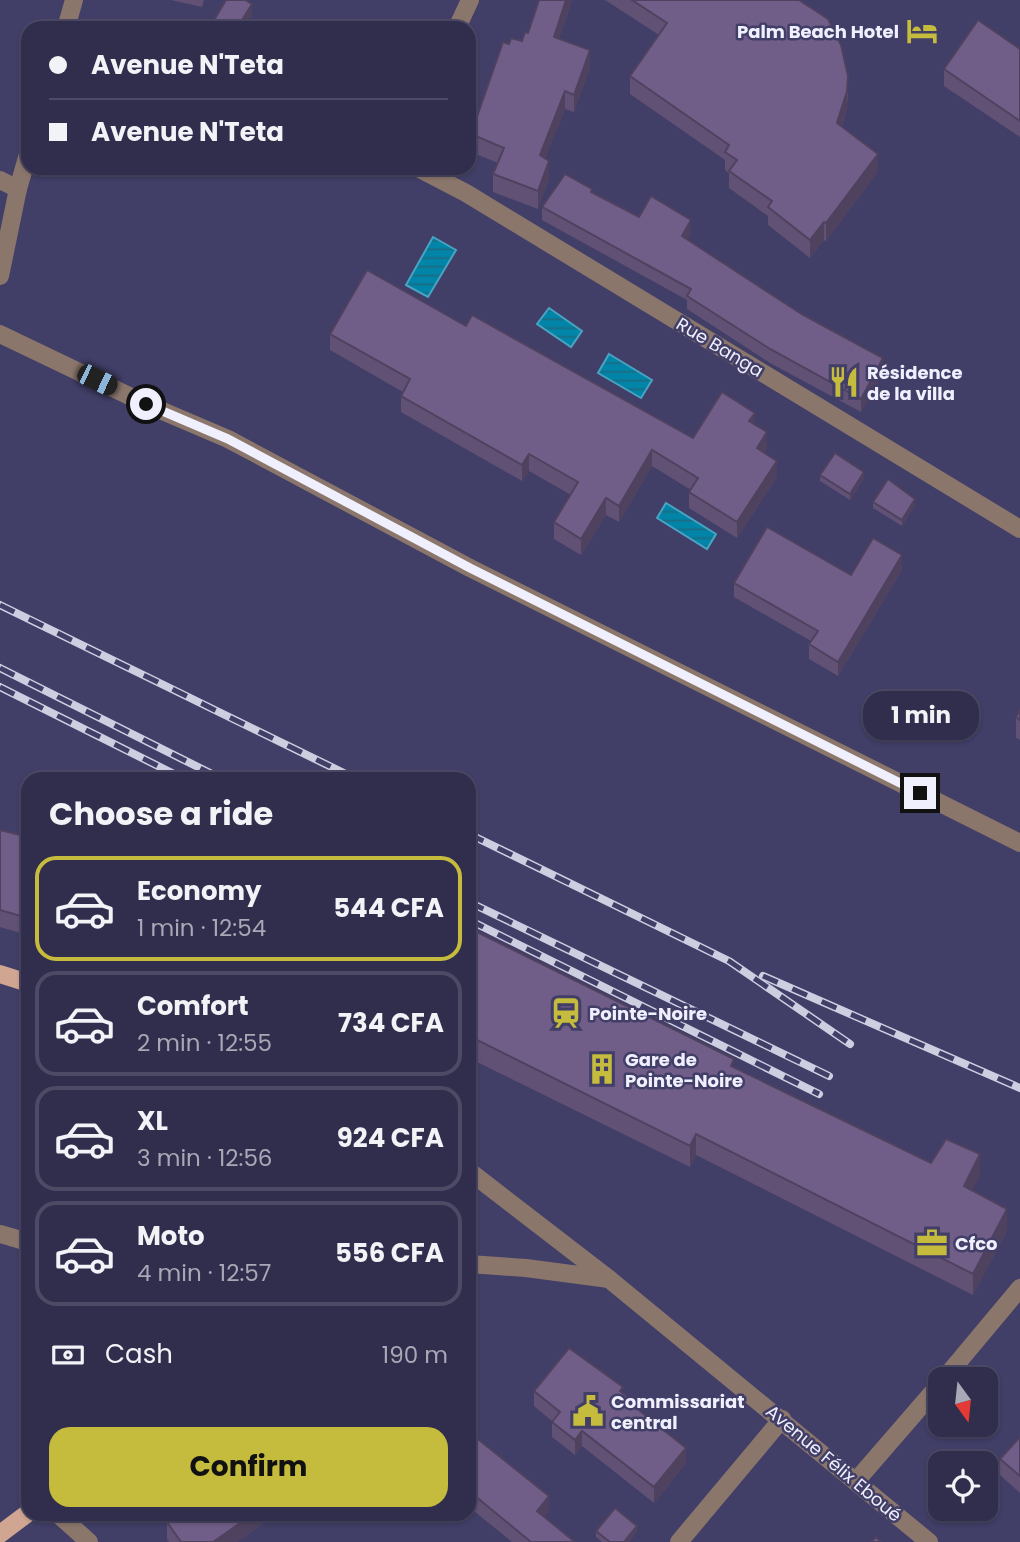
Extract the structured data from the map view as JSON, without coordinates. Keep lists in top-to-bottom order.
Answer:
{
  "streets": {
    "street": ["Rue Banga", "Avenue Félix Eboué"]
  },
  "places": {
    "hotel": ["Palm Beach Hotel"],
    "restaurant": ["Résidence de la villa"],
    "station": ["Pointe-Noire"],
    "building": ["Gare de Pointe-Noire"],
    "office": ["Cfco"],
    "public building": ["Commissariat central"]
  },
  "north": "bottom",
  "page": {
    "banner": ["Avenue N'Teta", "Avenue N'Teta"],
    "bubble": "1 min",
    "heading": "Choose a ride",
    "list": [
      {
        "name": "Economy",
        "note": "1 min · 12:54",
        "value": "544 CFA"
      },
      {
        "name": "Comfort",
        "note": "2 min · 12:55",
        "value": "734 CFA"
      },
      {
        "name": "XL",
        "note": "3 min · 12:56",
        "value": "924 CFA"
      },
      {
        "name": "Moto",
        "note": "4 min · 12:57",
        "value": "556 CFA"
      }
    ],
    "pay": ["Cash", "190 m"],
    "buttons": "Confirm"
  }
}
